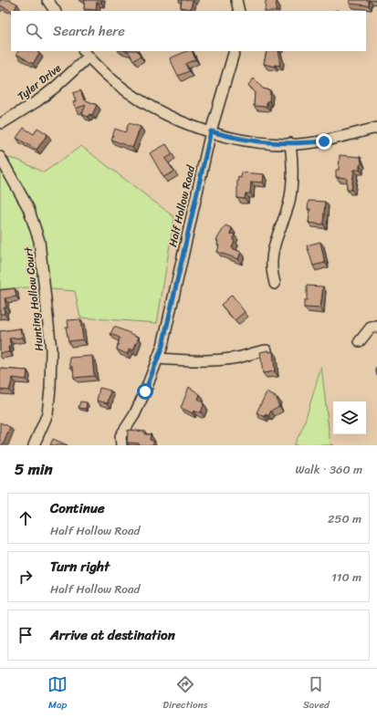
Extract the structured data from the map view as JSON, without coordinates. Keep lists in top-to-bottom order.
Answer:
{
  "streets": {
    "street": ["Tyler Drive", "Half Hollow Road", "Hunting Hollow Court"]
  },
  "page": {
    "search": "Search here",
    "heading": ["5 min", "Walk · 360 m"],
    "list": [
      ["Continue", "Half Hollow Road", "250 m"],
      ["Turn right", "Half Hollow Road", "110 m"],
      "Arrive at destination"
    ],
    "nav": ["Map", "Directions", "Saved"]
  }
}
